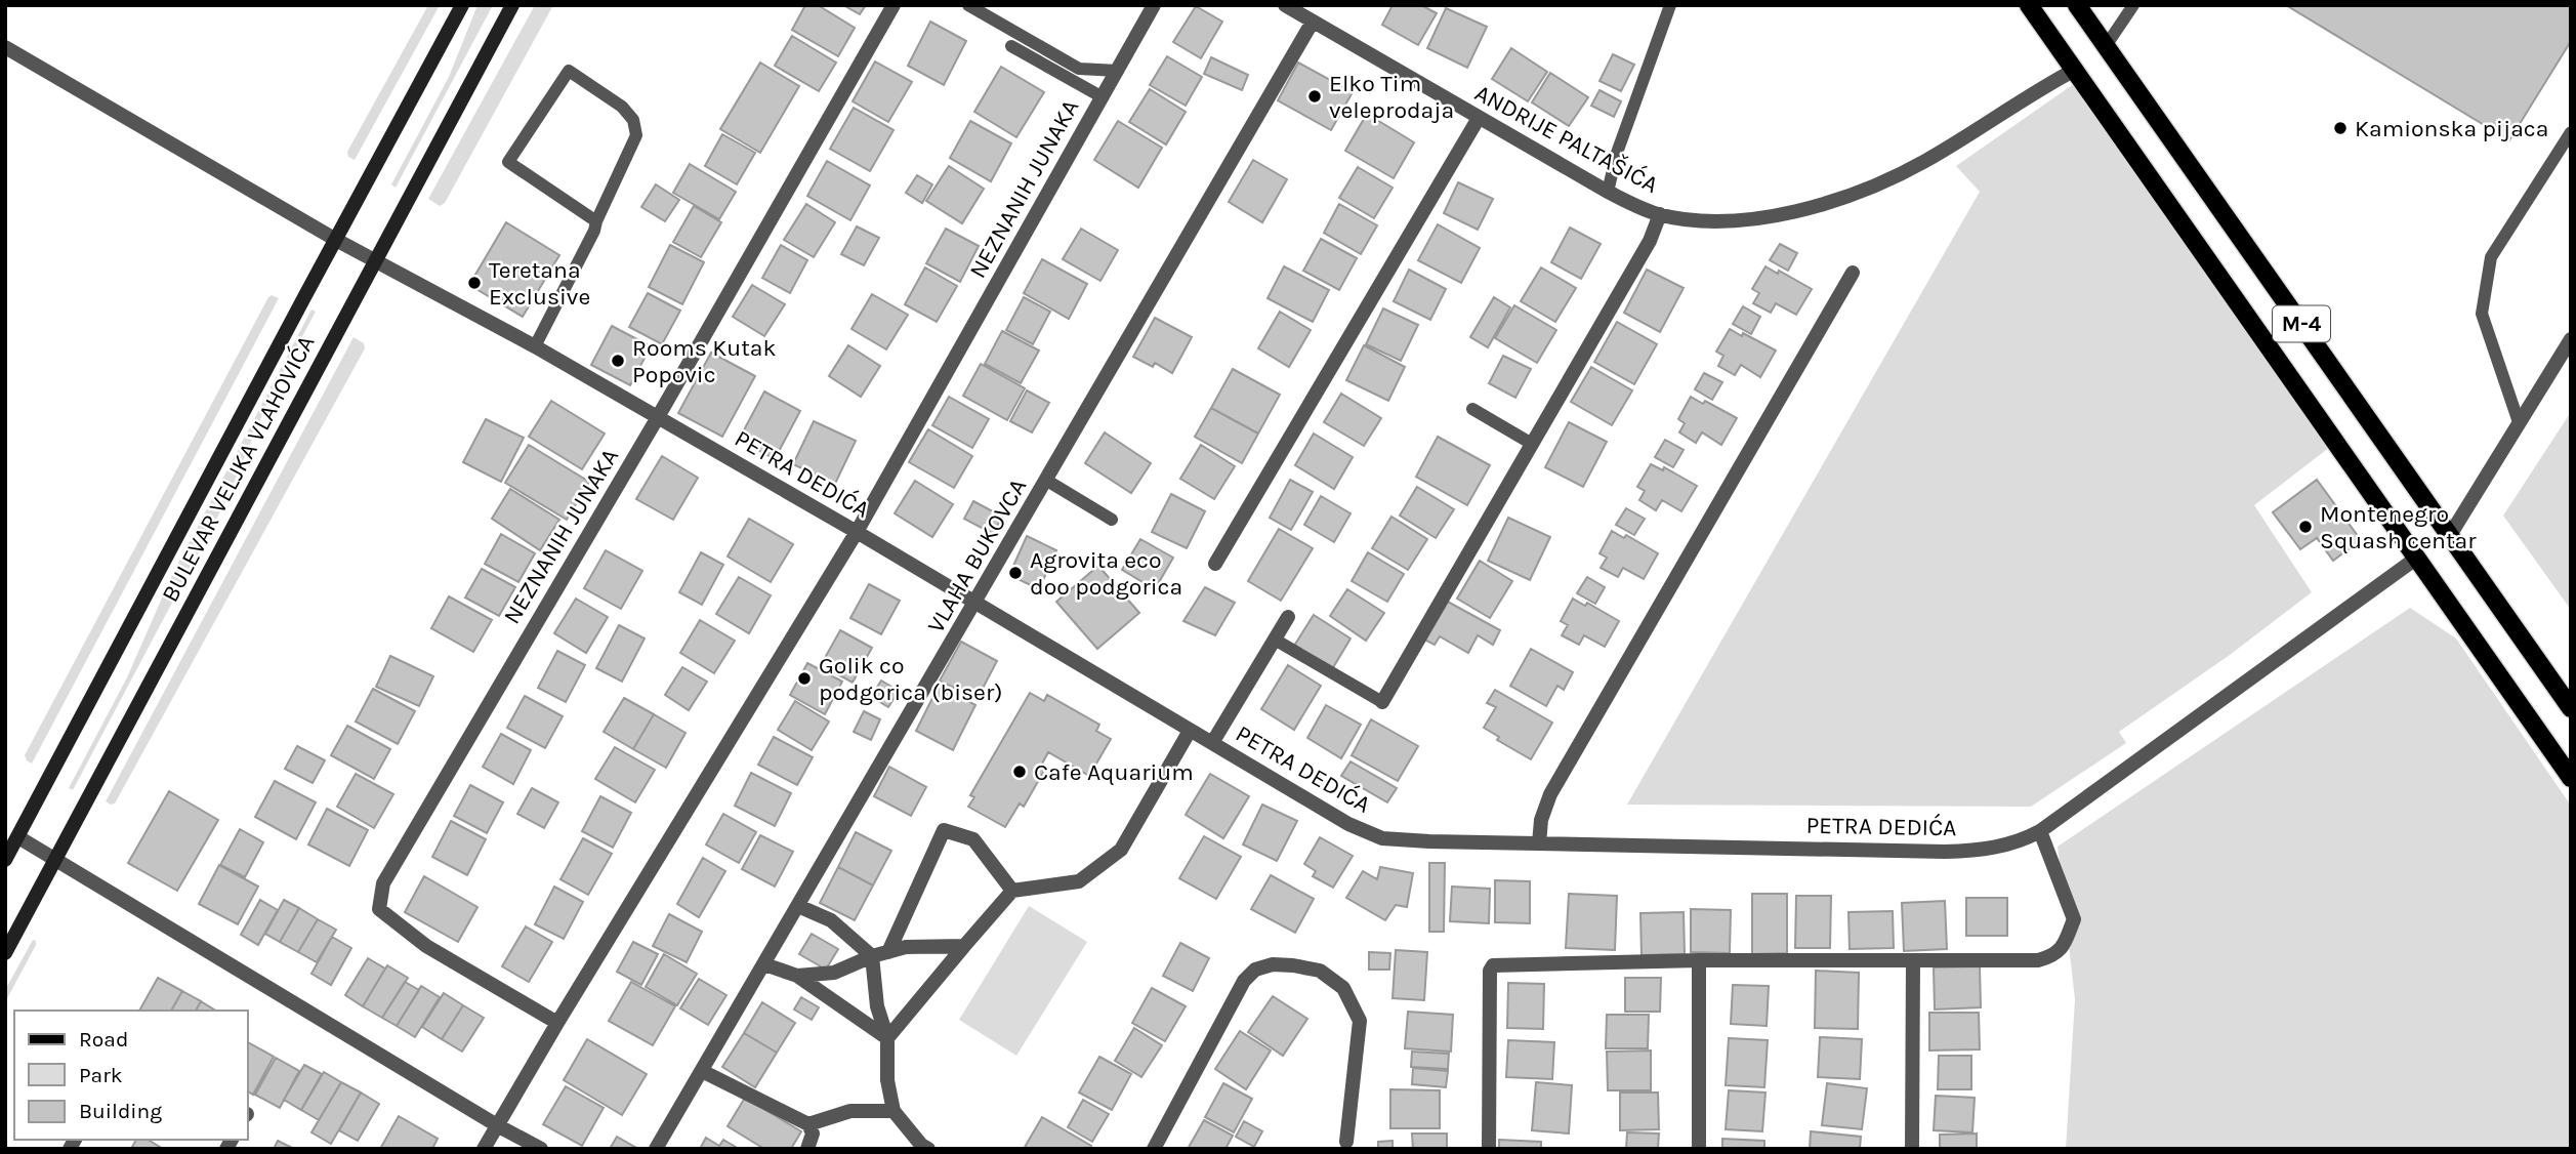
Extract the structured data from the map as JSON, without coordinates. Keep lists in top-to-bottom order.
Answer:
{
  "streets": {
    "main road": ["M-4", "BULEVAR VELJKA VLAHOVIĆA"],
    "street": [
      "ANDRIJE PALTAŠIĆA",
      "NEZNANIH JUNAKA",
      "PETRA DEDIĆA",
      "VLAHA BUKOVCA"
    ]
  },
  "crossings": [
    ["ANDRIJE PALTAŠIĆA", "M-4"],
    ["ANDRIJE PALTAŠIĆA", "VLAHA BUKOVCA"],
    ["NEZNANIH JUNAKA", "PETRA DEDIĆA"],
    ["M-4", "PETRA DEDIĆA"],
    ["BULEVAR VELJKA VLAHOVIĆA", "PETRA DEDIĆA"],
    ["PETRA DEDIĆA", "VLAHA BUKOVCA"]
  ],
  "places": [
    "Elko Tim veleprodaja",
    "Kamionska pijaca",
    "Teretana Exclusive",
    "Rooms Kutak Popovic",
    "Montenegro Squash centar",
    "Agrovita eco doo podgorica",
    "Golik co podgorica (biser)",
    "Cafe Aquarium"
  ],
  "legend": ["Road", "Park", "Building"]
}
